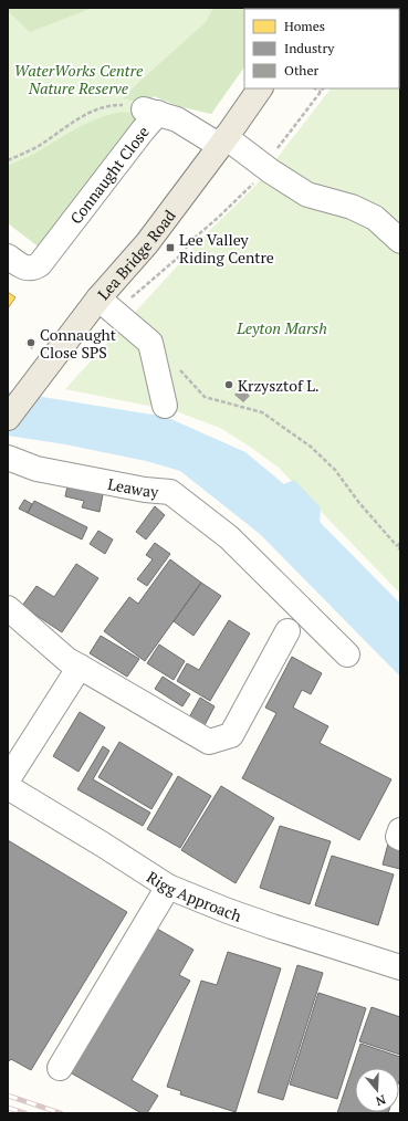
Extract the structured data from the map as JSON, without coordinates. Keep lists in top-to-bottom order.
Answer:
{
  "streets": {
    "main road": ["Lea Bridge Road"],
    "street": ["Connaught Close", "Leaway", "Rigg Approach"]
  },
  "crossings": [
    ["Connaught Close", "Lea Bridge Road"]
  ],
  "parks": ["WaterWorks Centre Nature Reserve", "Leyton Marsh"],
  "places": {
    "transit": ["Lee Valley Riding Centre"],
    "other": ["Connaught Close SPS", "Krzysztof L."]
  },
  "legend": ["Homes", "Industry", "Other"],
  "north": "bottom"
}
